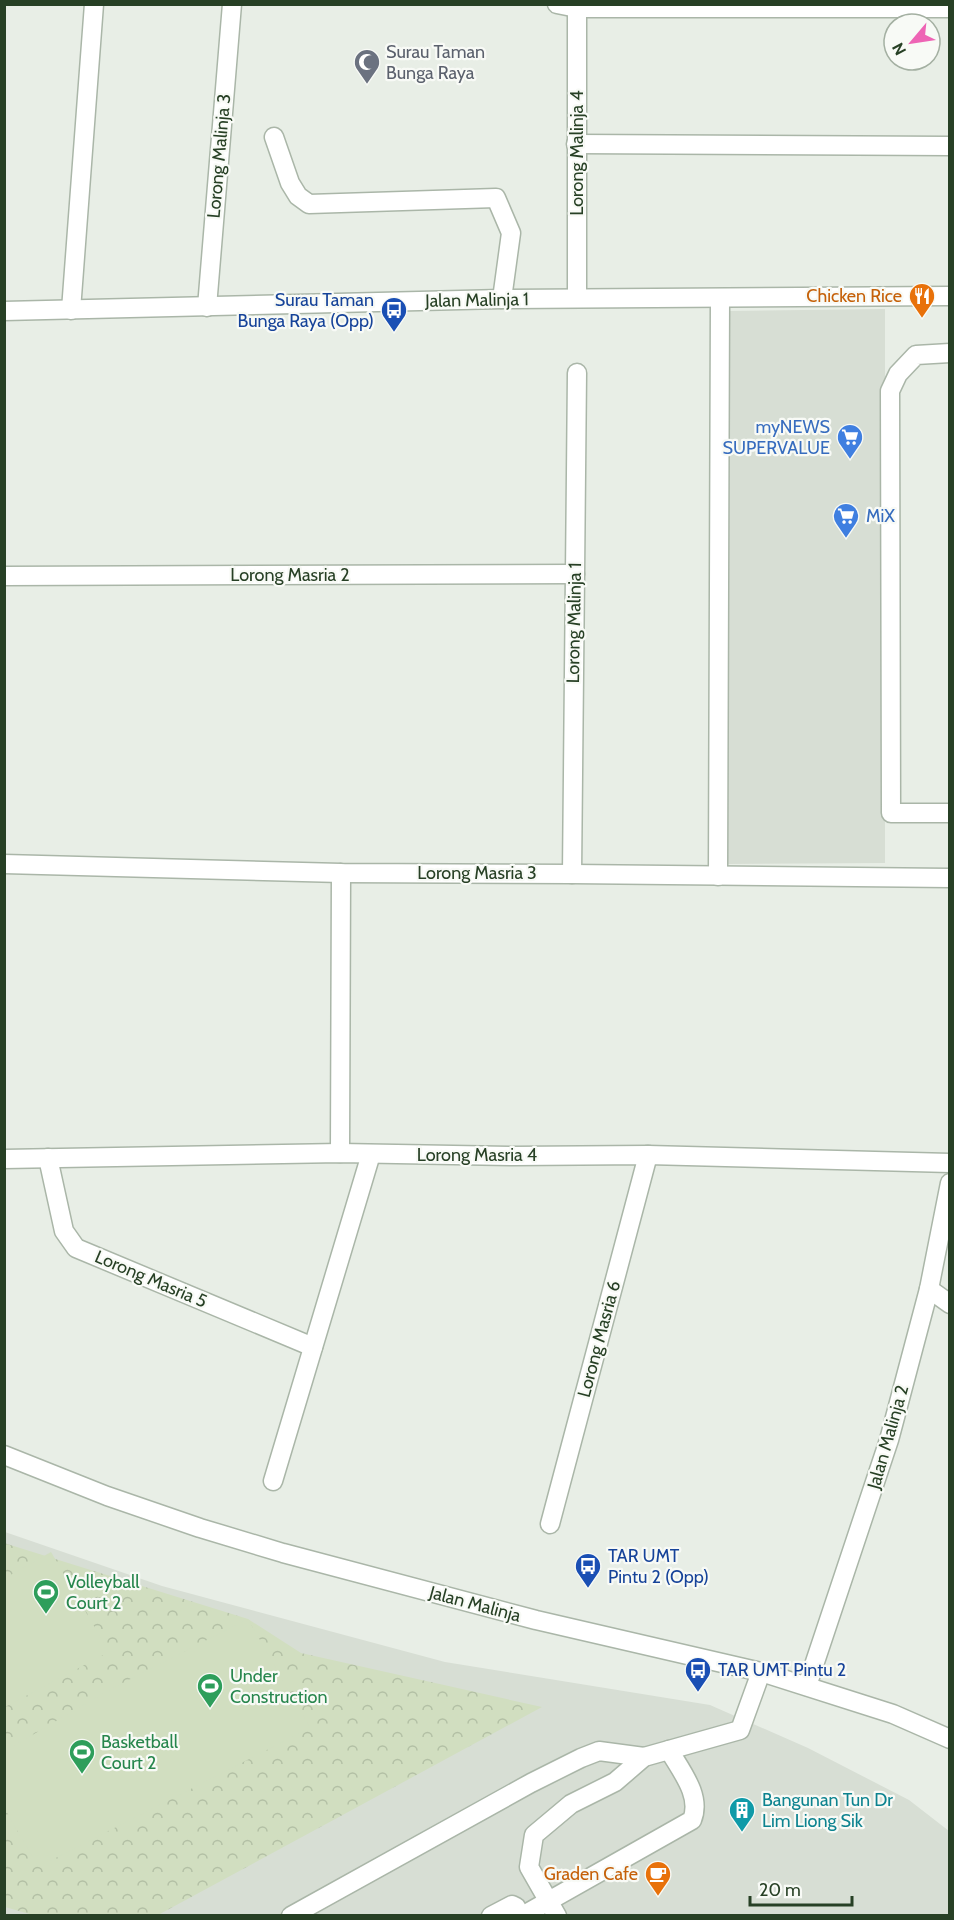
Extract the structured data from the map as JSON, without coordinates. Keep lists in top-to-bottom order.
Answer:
{
  "streets": {
    "street": [
      "Lorong Malinja 4",
      "Lorong Malinja 3",
      "Jalan Malinja 1",
      "Lorong Masria 2",
      "Lorong Malinja 1",
      "Lorong Masria 3",
      "Lorong Masria 4",
      "Lorong Masria 5",
      "Lorong Masria 6",
      "Jalan Malinja 2",
      "Jalan Malinja"
    ]
  },
  "crossings": [
    ["Lorong Malinja 4", "Jalan Malinja 1"],
    ["Lorong Malinja 3", "Jalan Malinja 1"],
    ["Lorong Masria 2", "Lorong Malinja 1"],
    ["Lorong Malinja 1", "Lorong Masria 3"],
    ["Lorong Masria 4", "Lorong Masria 5"],
    ["Lorong Masria 4", "Lorong Masria 6"],
    ["Jalan Malinja 2", "Jalan Malinja"]
  ],
  "places": {
    "mosque": ["Surau Taman Bunga Raya"],
    "restaurant": ["Chicken Rice"],
    "bus stop": ["Surau Taman Bunga Raya (Opp)", "TAR UMT Pintu 2 (Opp)", "TAR UMT Pintu 2"],
    "supermarket": ["myNEWS SUPERVALUE", "MiX"],
    "sports": ["Volleyball Court 2", "Under Construction", "Basketball Court 2"],
    "building": ["Bangunan Tun Dr Lim Liong Sik"],
    "cafe": ["Graden Cafe"]
  },
  "scale_bar": "20 m",
  "north": "bottom left"
}
